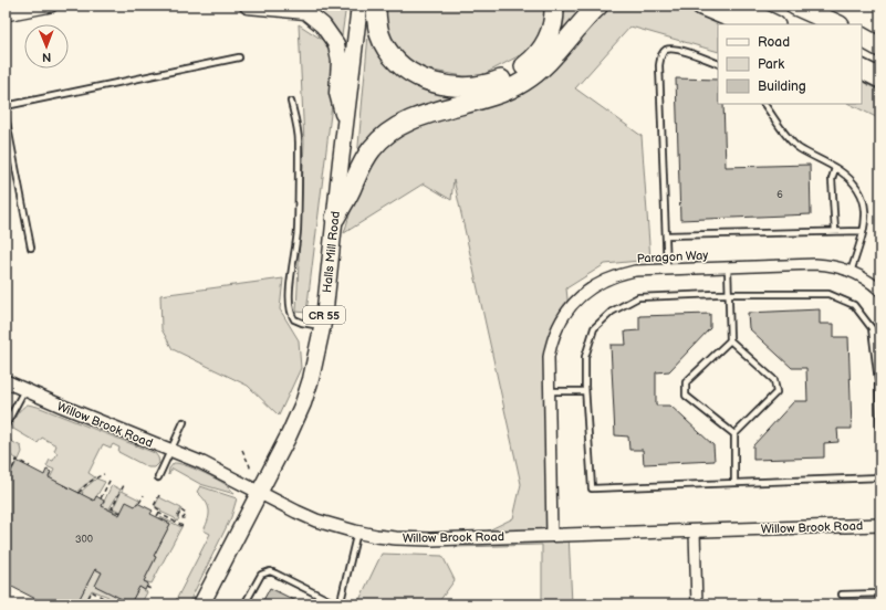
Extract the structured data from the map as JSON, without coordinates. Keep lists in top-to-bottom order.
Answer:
{
  "streets": {
    "main road": ["Halls Mill Road", "CR 55"],
    "street": ["Paragon Way", "Willow Brook Road"]
  },
  "crossings": [
    ["Halls Mill Road", "Willow Brook Road"],
    ["Paragon Way", "Willow Brook Road"]
  ],
  "house_numbers": ["6", "300"],
  "legend": ["Road", "Park", "Building"],
  "north": "bottom"
}
